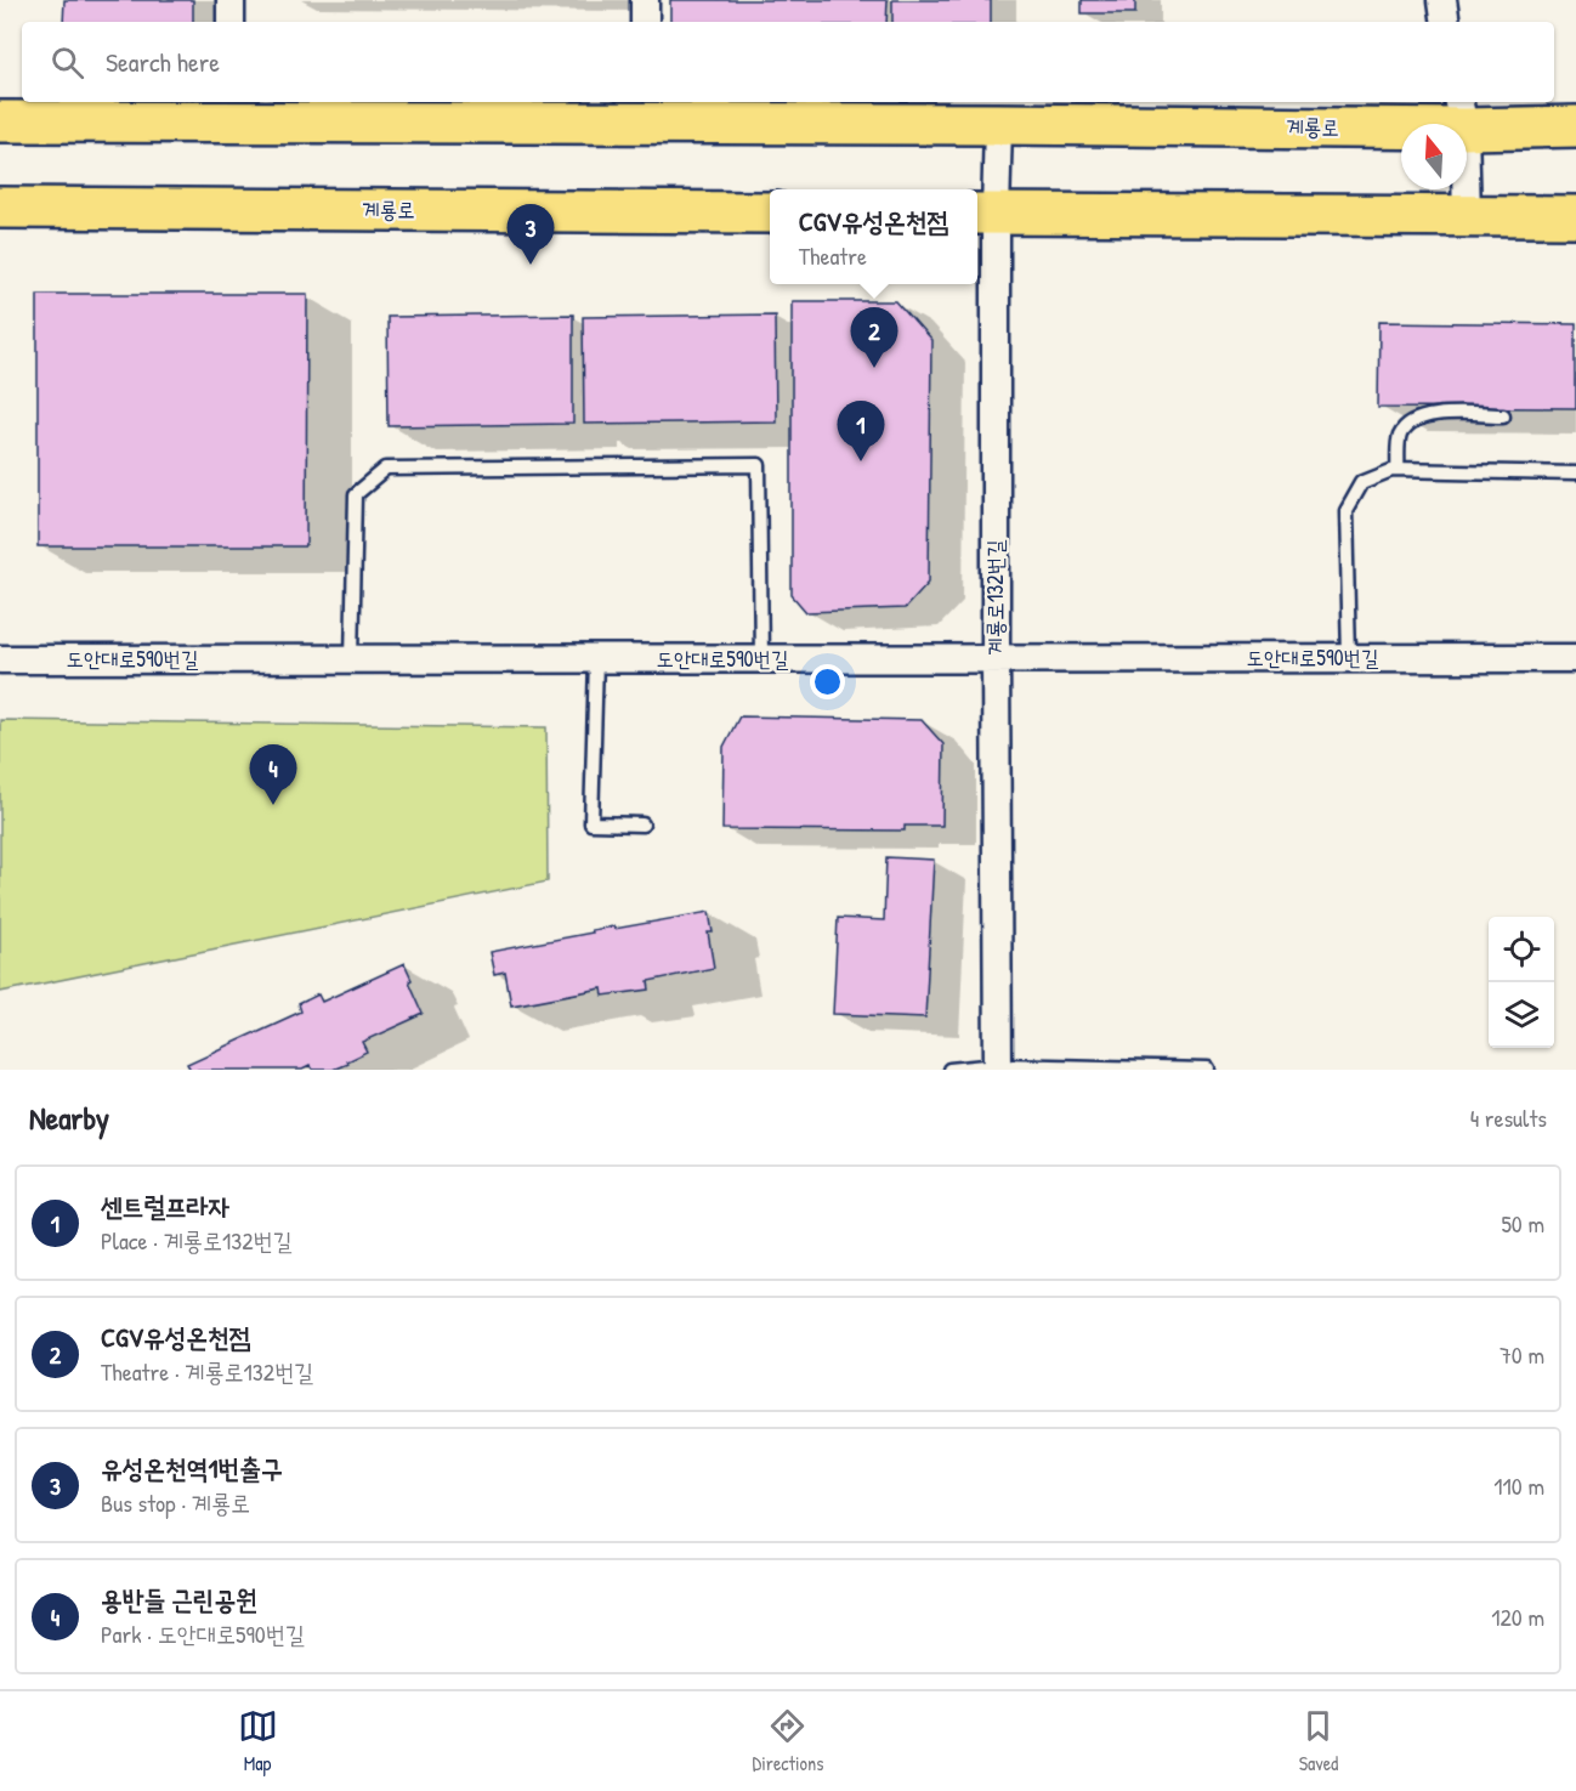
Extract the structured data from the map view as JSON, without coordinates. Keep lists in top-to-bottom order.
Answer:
{
  "streets": {
    "main road": ["계룡로"],
    "street": ["계룡로132번길", "도안대로590번길"]
  },
  "crossings": [
    ["계룡로", "계룡로132번길"],
    ["계룡로132번길", "도안대로590번길"]
  ],
  "north": "top",
  "page": {
    "search": "Search here",
    "popup": ["CGV유성온천점", "Theatre"],
    "pins": [
      "3",
      "2",
      "1",
      "4"
    ],
    "heading": ["Nearby", "4 results"],
    "list": [
      {
        "mark": "1",
        "name": "센트럴프라자",
        "note": "Place · 계룡로132번길",
        "value": "50 m"
      },
      {
        "mark": "2",
        "name": "CGV유성온천점",
        "note": "Theatre · 계룡로132번길",
        "value": "70 m"
      },
      {
        "mark": "3",
        "name": "유성온천역1번출구",
        "note": "Bus stop · 계룡로",
        "value": "110 m"
      },
      {
        "mark": "4",
        "name": "용반들 근린공원",
        "note": "Park · 도안대로590번길",
        "value": "120 m"
      }
    ],
    "nav": ["Map", "Directions", "Saved"]
  }
}
